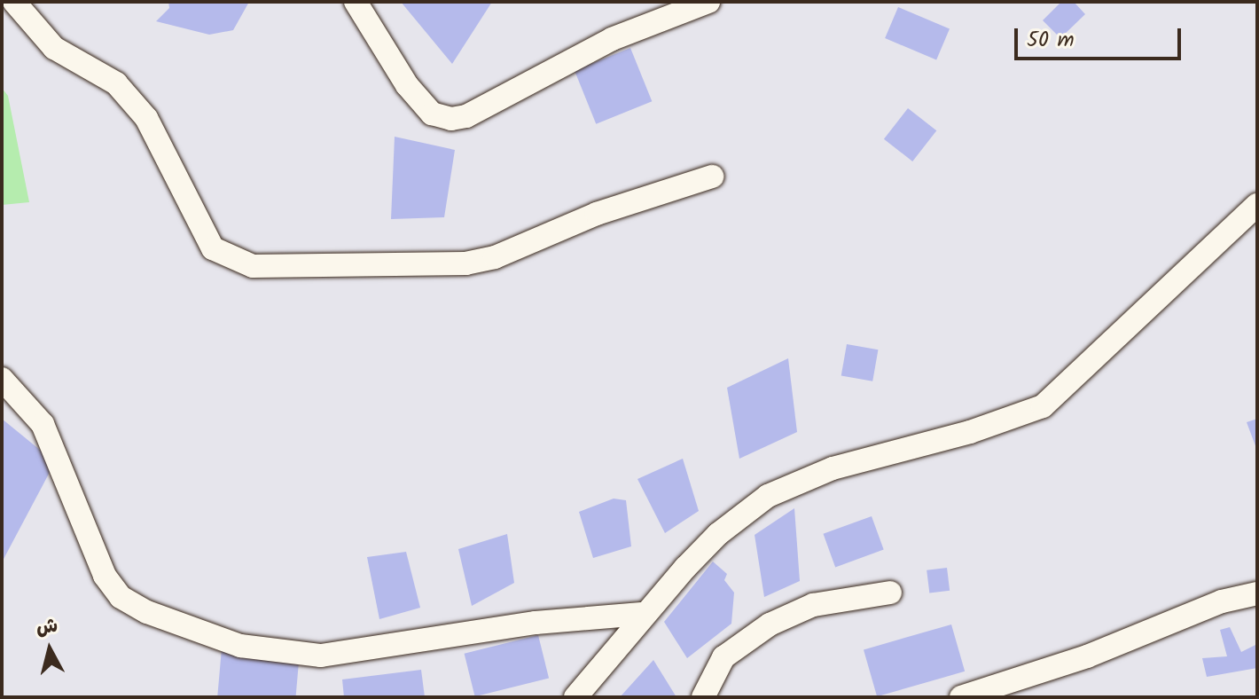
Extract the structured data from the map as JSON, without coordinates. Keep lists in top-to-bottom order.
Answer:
{
  "scale_bar": "50 m",
  "north": "top"
}
